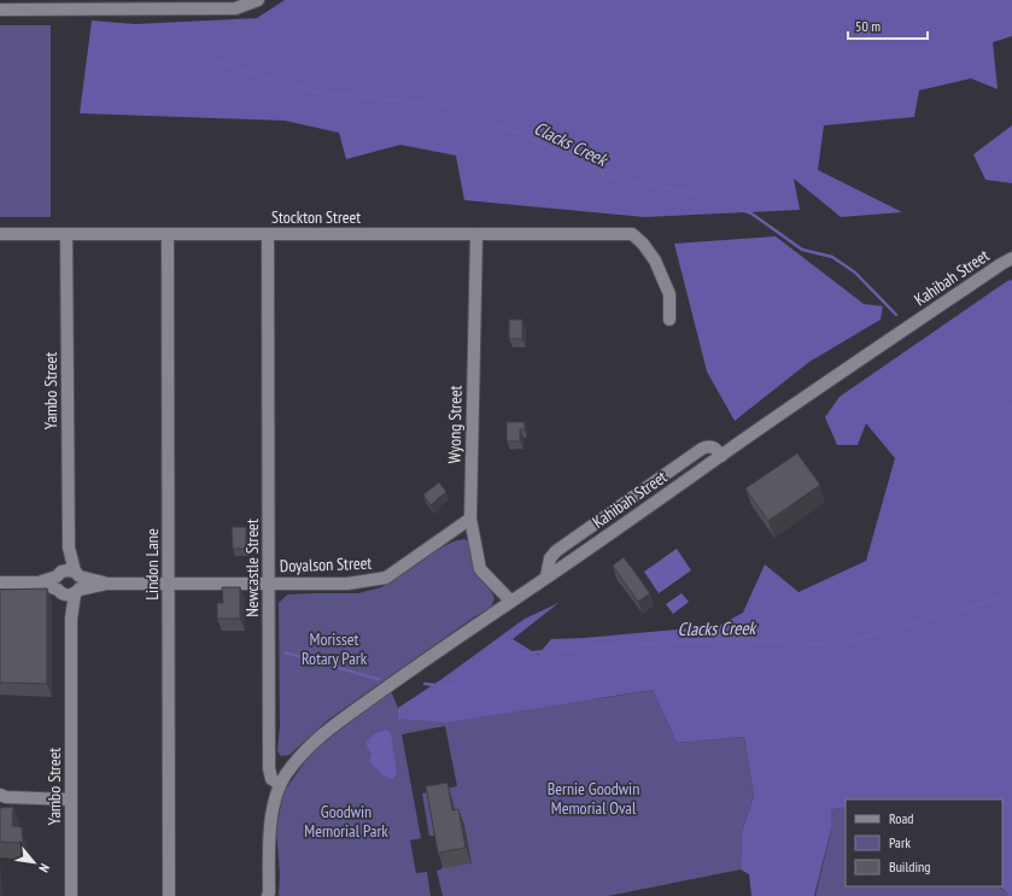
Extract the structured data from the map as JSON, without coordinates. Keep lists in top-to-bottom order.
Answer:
{
  "streets": {
    "street": [
      "Stockton Street",
      "Kahibah Street",
      "Yambo Street",
      "Wyong Street",
      "Lindon Lane",
      "Doyalson Street",
      "Newcastle Street"
    ]
  },
  "crossings": [
    ["Stockton Street", "Yambo Street"],
    ["Stockton Street", "Wyong Street"],
    ["Stockton Street", "Lindon Lane"],
    ["Stockton Street", "Newcastle Street"],
    ["Kahibah Street", "Wyong Street"],
    ["Kahibah Street", "Newcastle Street"],
    ["Yambo Street", "Doyalson Street"],
    ["Wyong Street", "Doyalson Street"],
    ["Lindon Lane", "Doyalson Street"],
    ["Doyalson Street", "Newcastle Street"]
  ],
  "water": ["Clacks Creek"],
  "parks": ["Morisset Rotary Park", "Bernie Goodwin Memorial Oval", "Goodwin Memorial Park"],
  "legend": ["Road", "Park", "Building"],
  "scale_bar": "50 m",
  "north": "bottom right"
}
